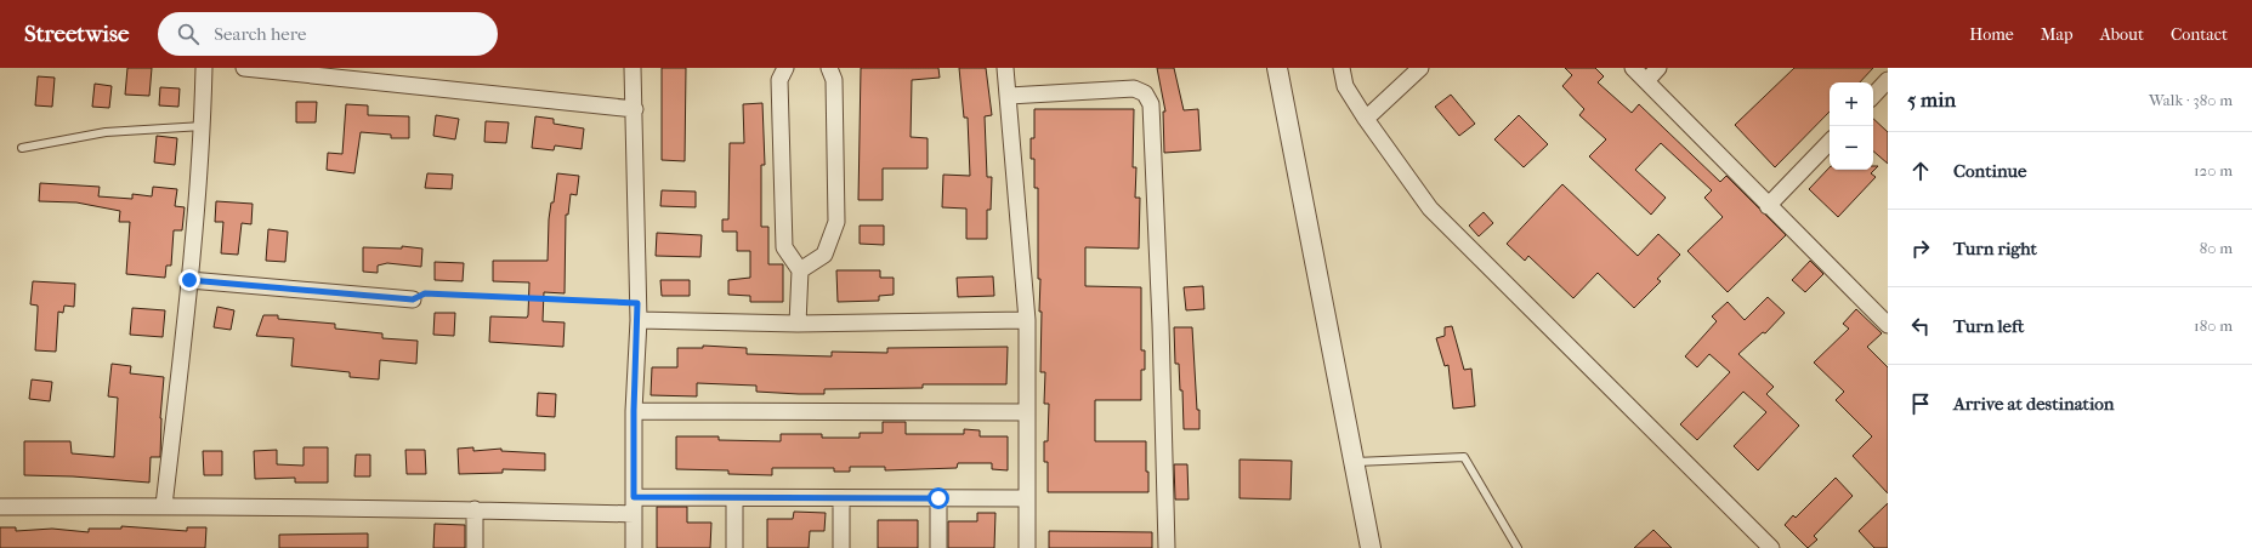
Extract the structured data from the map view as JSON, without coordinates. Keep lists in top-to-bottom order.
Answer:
{
  "page": {
    "header": "Streetwise",
    "search": "Search here",
    "nav": [
      "Home",
      "Map",
      "About",
      "Contact"
    ],
    "heading": ["5 min", "Walk · 380 m"],
    "map_buttons": ["+", "−"],
    "list": [
      ["Continue", "120 m"],
      ["Turn right", "80 m"],
      ["Turn left", "180 m"],
      "Arrive at destination"
    ]
  }
}
